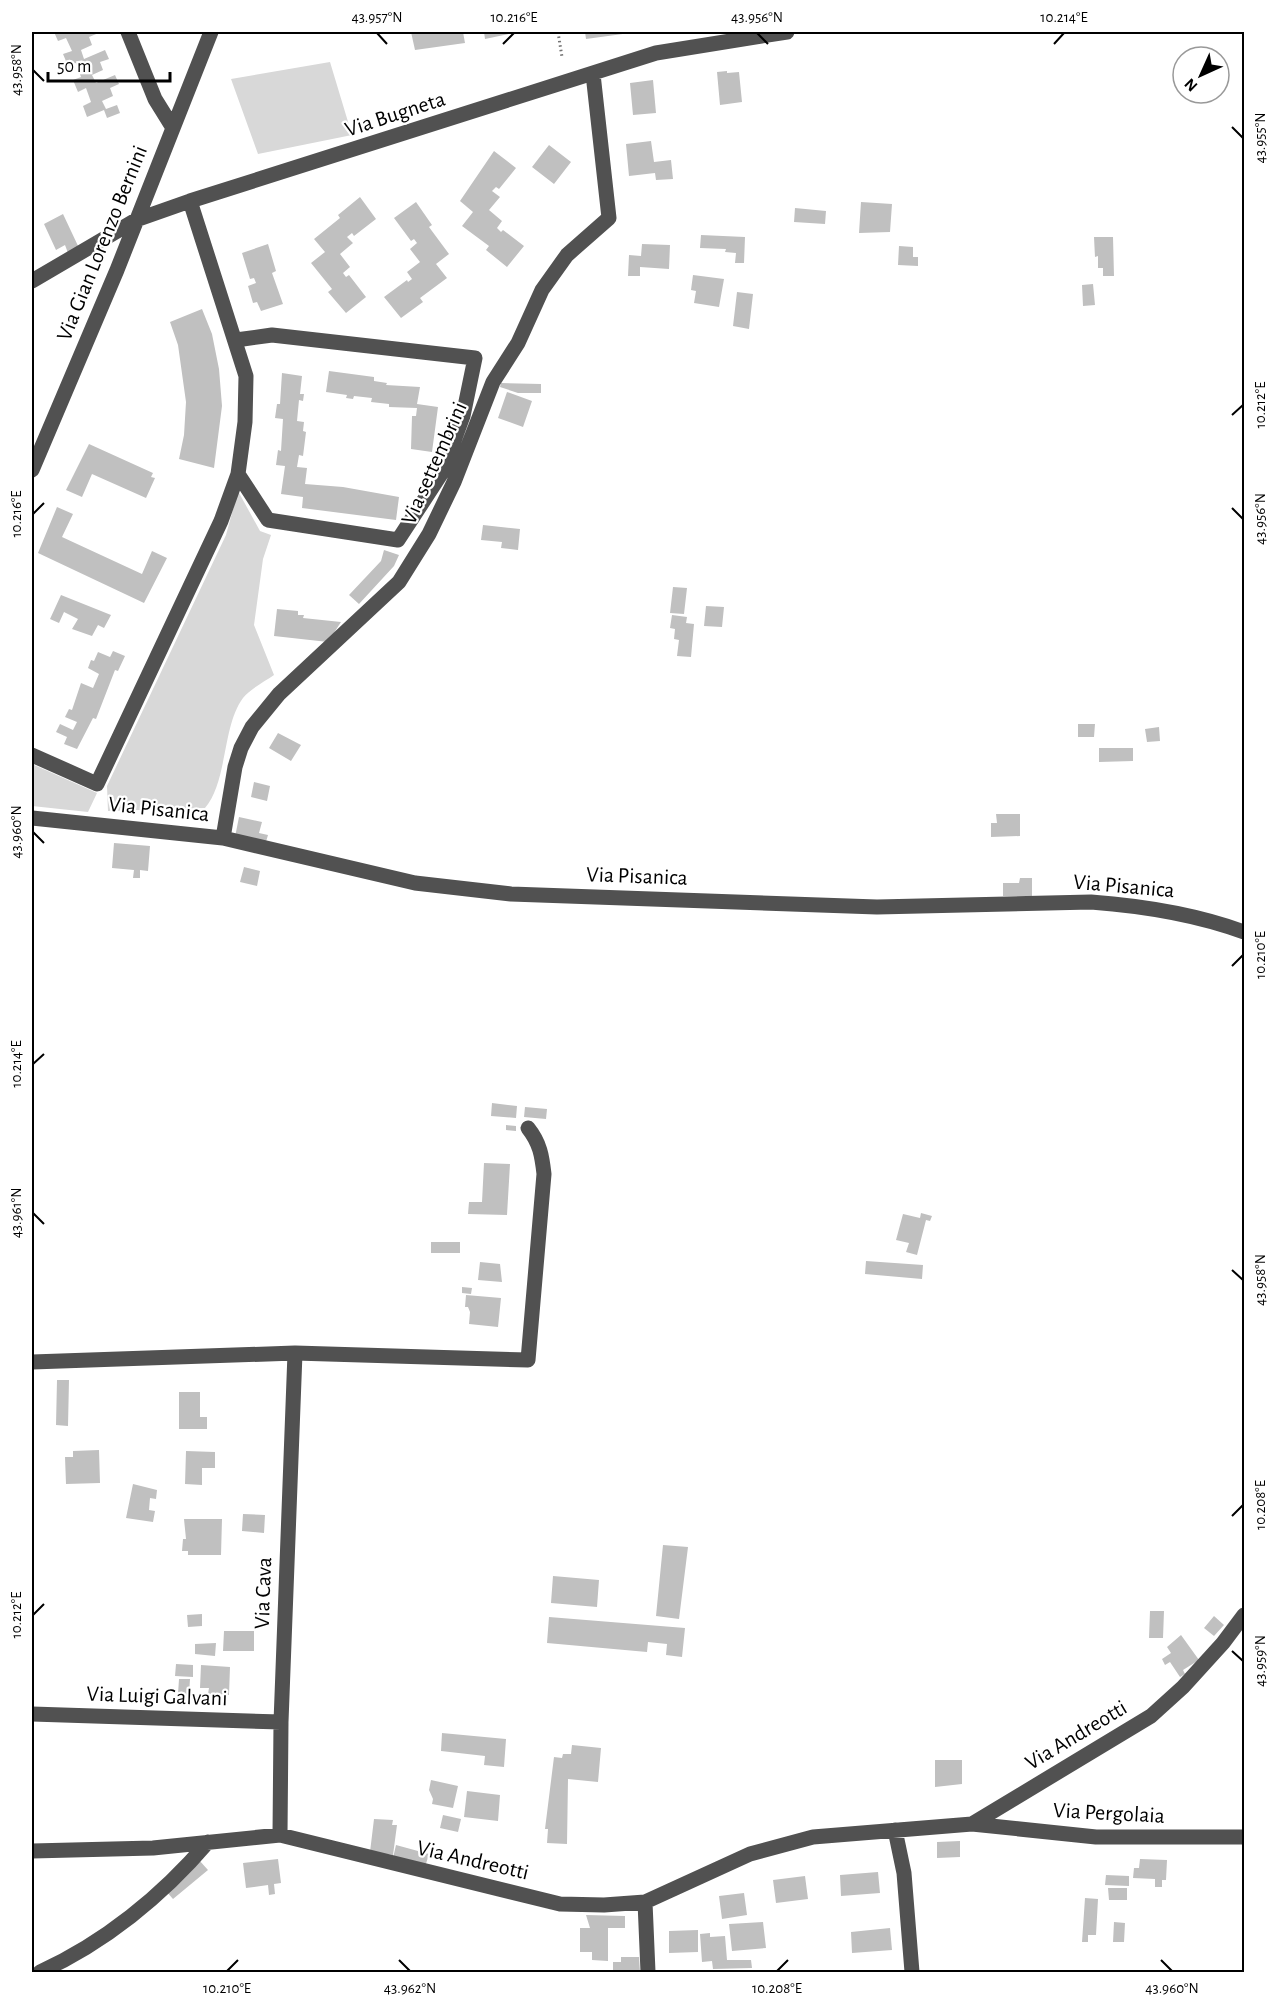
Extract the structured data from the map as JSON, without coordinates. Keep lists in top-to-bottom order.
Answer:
{
  "streets": {
    "street": [
      "Via Bugneta",
      "Via Gian Lorenzo Bernini",
      "Via settembrini",
      "Via Pisanica",
      "Via Cava",
      "Via Luigi Galvani",
      "Via Andreotti",
      "Via Pergolaia"
    ]
  },
  "crossings": [
    ["Via Bugneta", "Via Gian Lorenzo Bernini"],
    ["Via Bugneta", "Via settembrini"],
    ["Via settembrini", "Via Pisanica"],
    ["Via Cava", "Via Luigi Galvani"],
    ["Via Cava", "Via Andreotti"],
    ["Via Andreotti", "Via Pergolaia"]
  ],
  "scale_bar": "50 m",
  "north": "bottom left",
  "coordinates": [
    "43.957°N",
    "10.216°E",
    "43.956°N",
    "10.214°E",
    "43.958°N",
    "43.955°N",
    "10.212°E",
    "43.960°N",
    "10.210°E",
    "43.961°N",
    "10.208°E",
    "43.959°N",
    "43.962°N"
  ]
}
